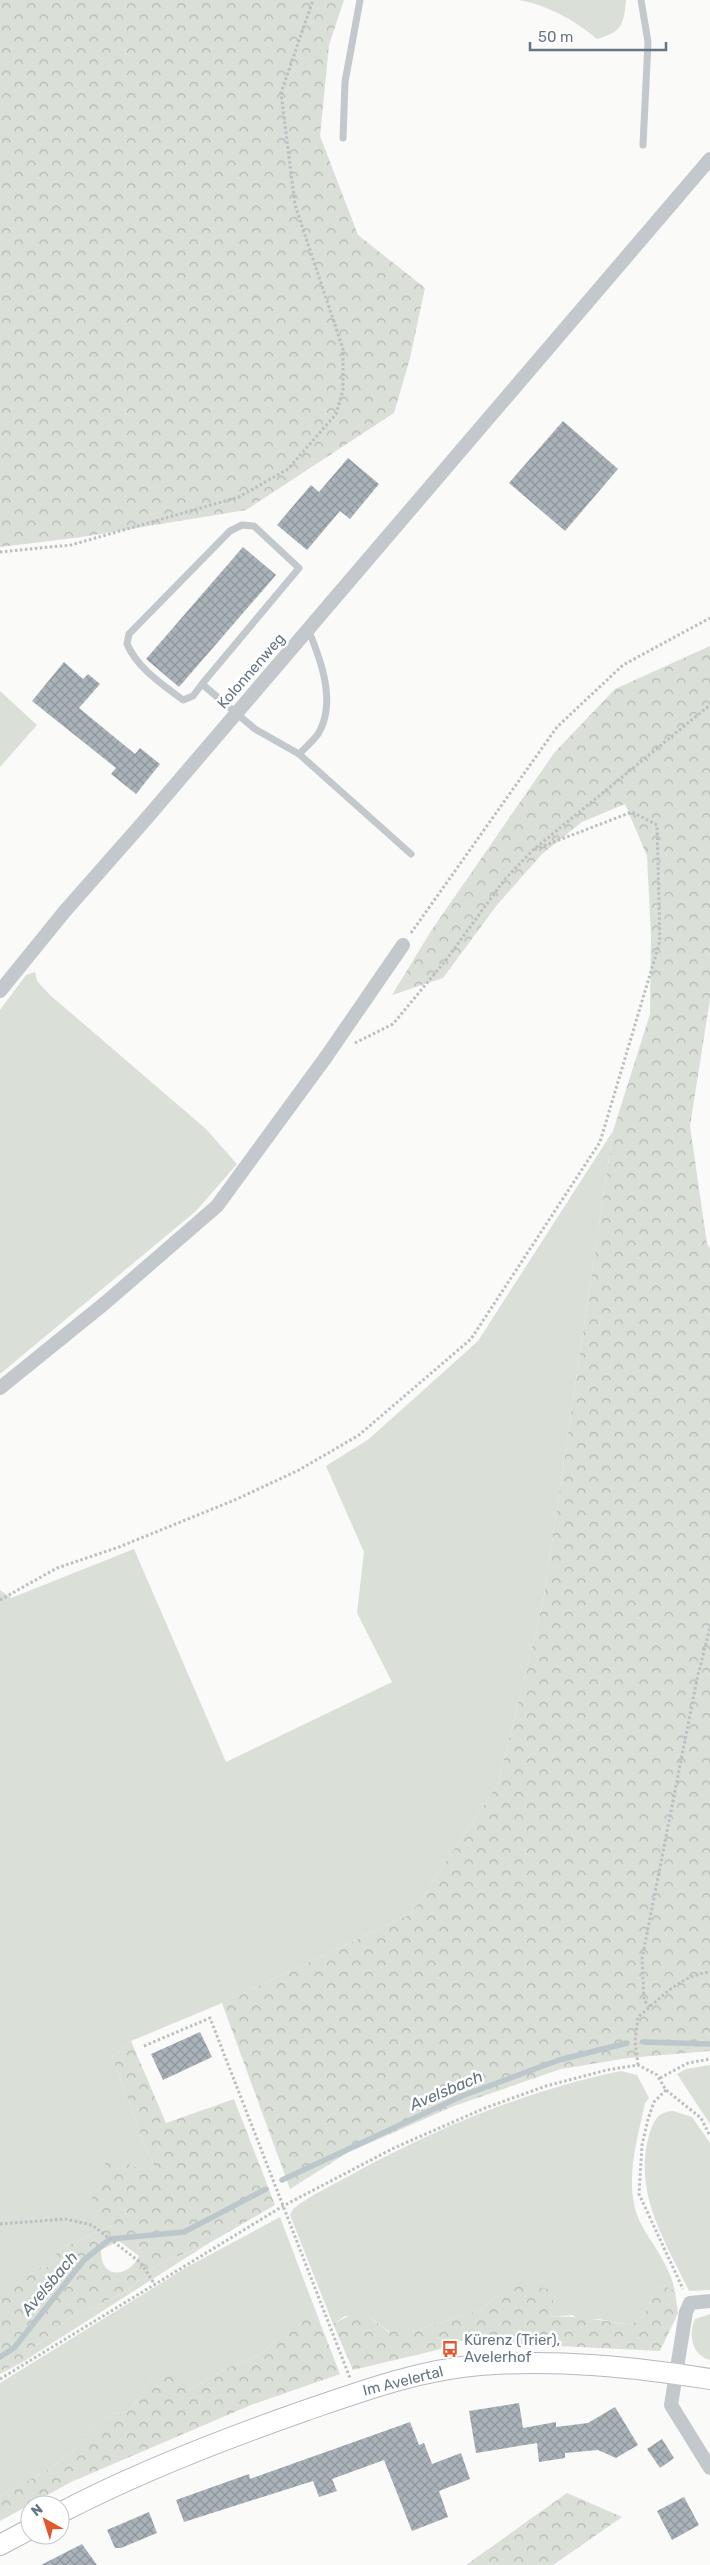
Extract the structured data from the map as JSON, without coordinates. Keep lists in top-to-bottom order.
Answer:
{
  "streets": {
    "main road": ["Im Avelertal"],
    "street": ["Kolonnenweg"]
  },
  "water": ["Avelsbach"],
  "places": {
    "bus stop": ["Kürenz (Trier), Avelerhof"]
  },
  "scale_bar": "50 m",
  "north": "top left"
}
